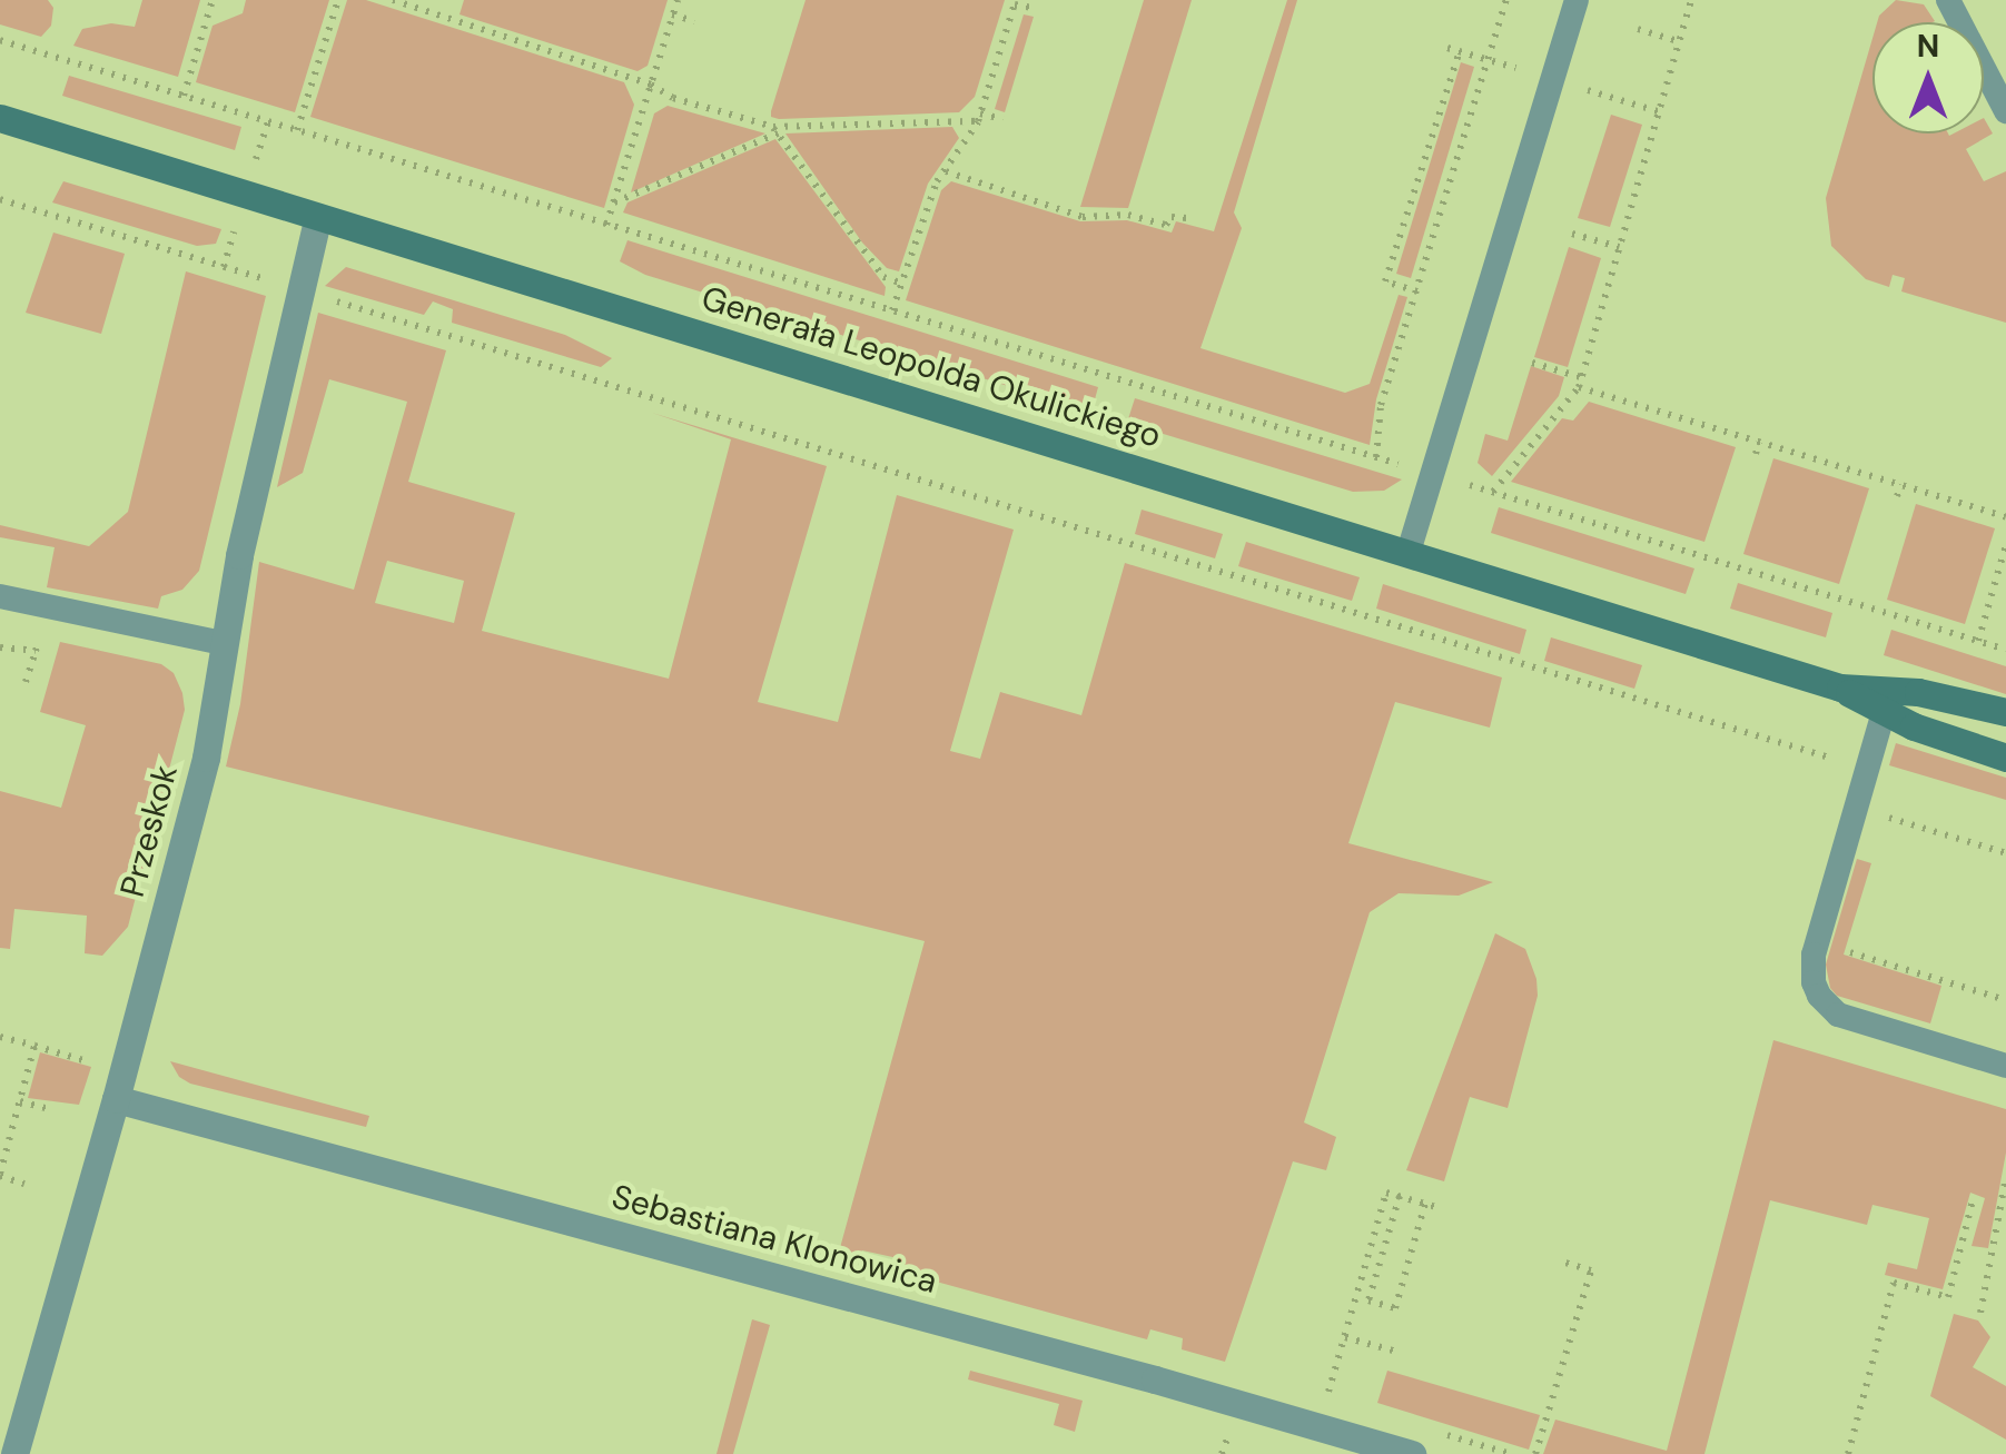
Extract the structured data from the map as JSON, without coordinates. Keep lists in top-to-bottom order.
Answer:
{
  "streets": {
    "main road": ["Generała Leopolda Okulickiego"],
    "street": ["Przeskok", "Sebastiana Klonowica"]
  },
  "crossings": [
    ["Generała Leopolda Okulickiego", "Przeskok"],
    ["Przeskok", "Sebastiana Klonowica"]
  ],
  "north": "top"
}
